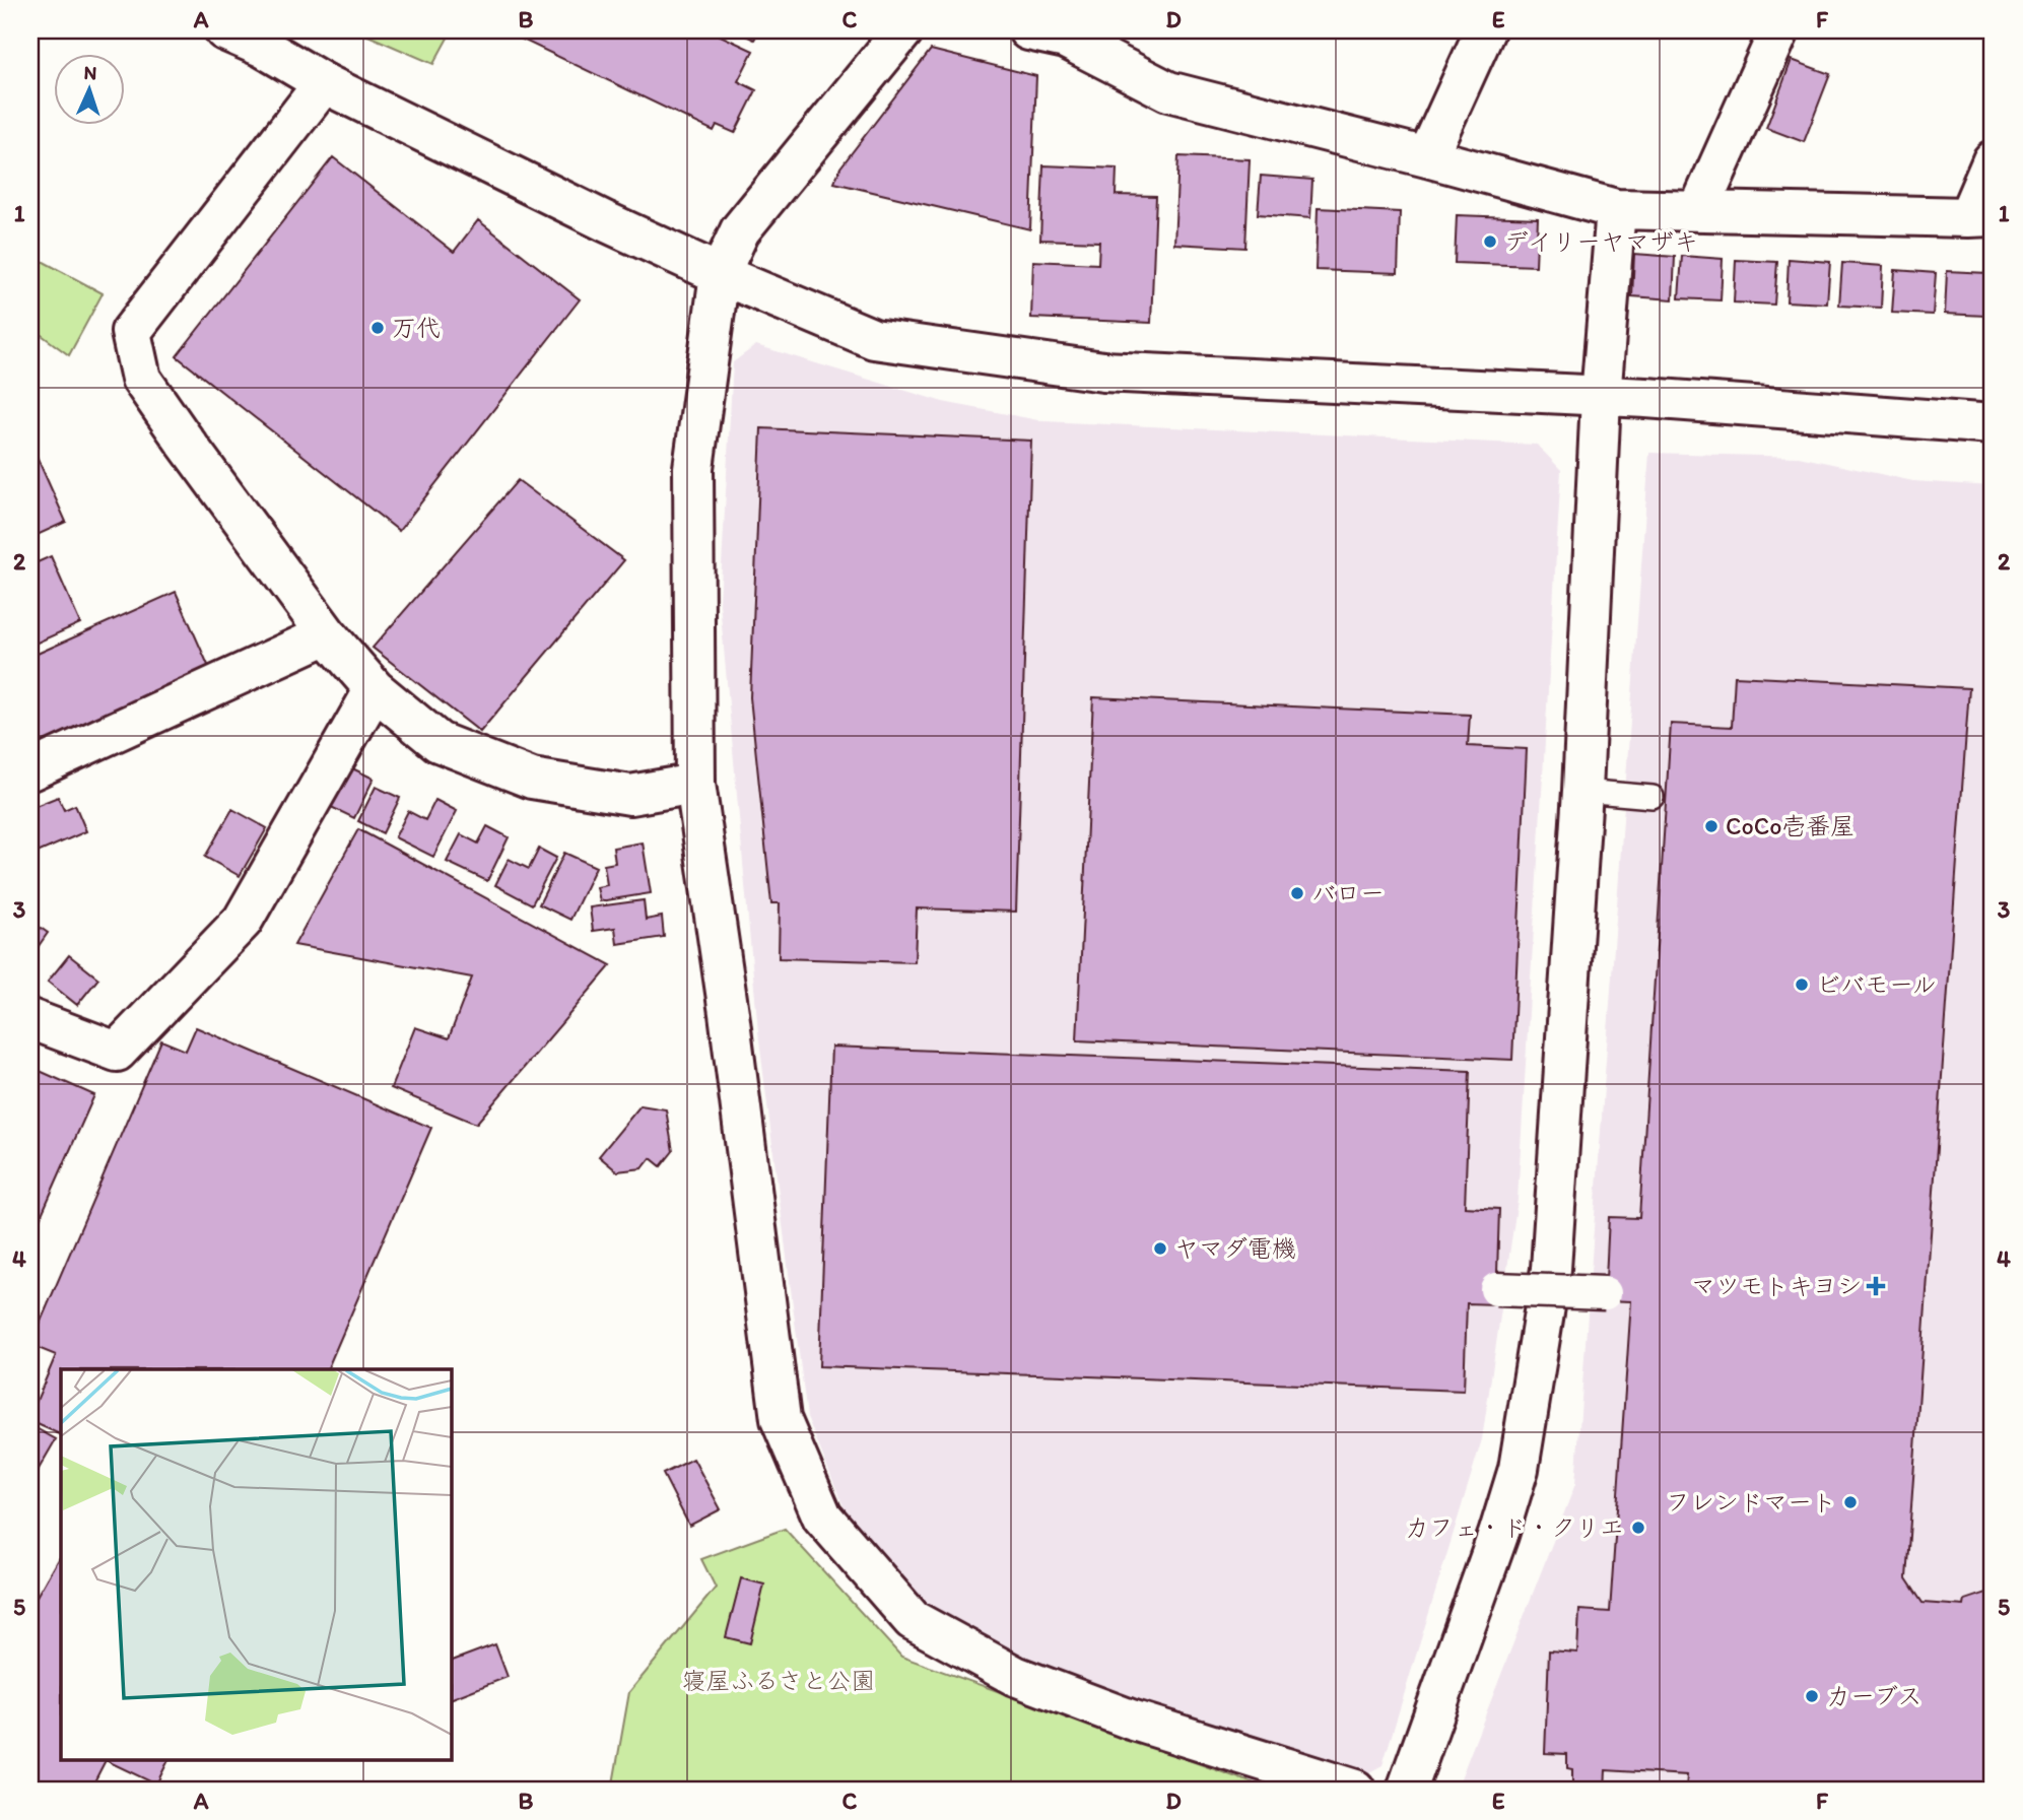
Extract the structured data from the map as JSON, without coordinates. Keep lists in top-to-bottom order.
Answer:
{
  "parks": ["寝屋ふるさと公園"],
  "places": {
    "other": [
      "デイリーヤマザキ",
      "万代",
      "CoCo壱番屋",
      "バロー",
      "ビバモール",
      "ヤマダ電機",
      "フレンドマート",
      "カフェ・ド・クリエ",
      "カーブス"
    ],
    "health": ["マツモトキヨシ"]
  },
  "north": "top",
  "grid": {
    "columns": [
      "A",
      "B",
      "C",
      "D",
      "E",
      "F"
    ],
    "rows": [
      "1",
      "2",
      "3",
      "4",
      "5"
    ]
  }
}
